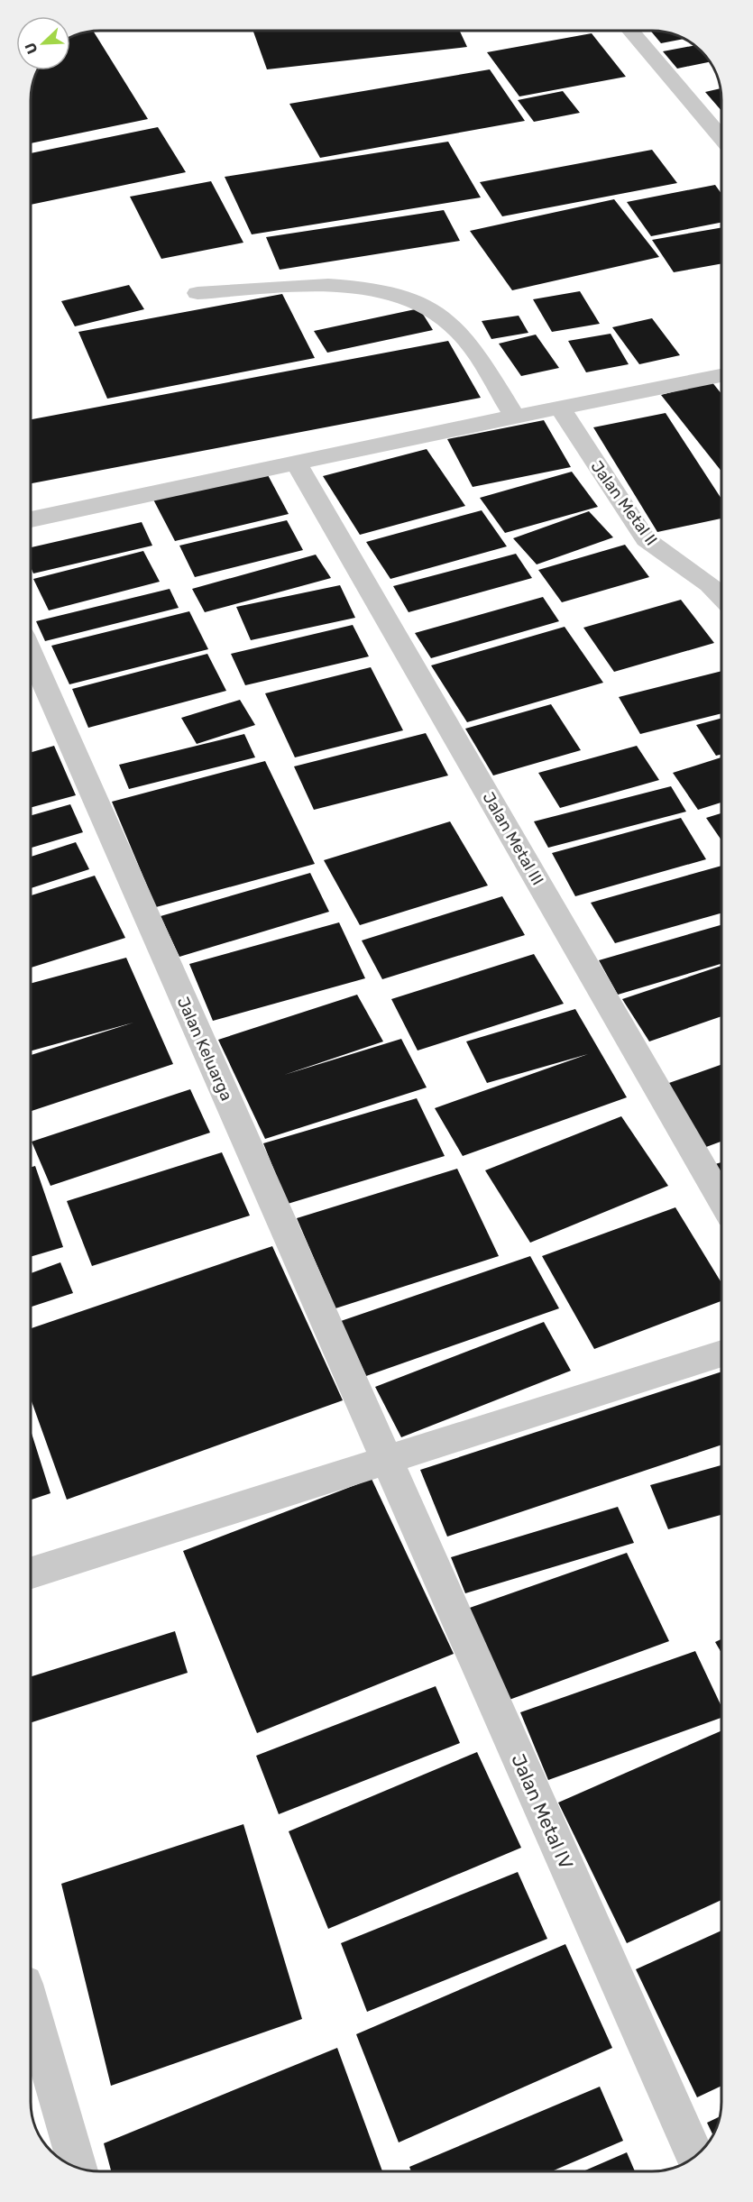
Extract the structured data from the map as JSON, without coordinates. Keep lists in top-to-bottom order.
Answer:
{
  "streets": {
    "street": [
      "Jalan Metal II",
      "Jalan Metal III",
      "Jalan Keluarga",
      "Jalan Metal IV"
    ]
  },
  "crossings": [
    ["Jalan Keluarga", "Jalan Metal IV"]
  ],
  "north": "bottom left"
}
